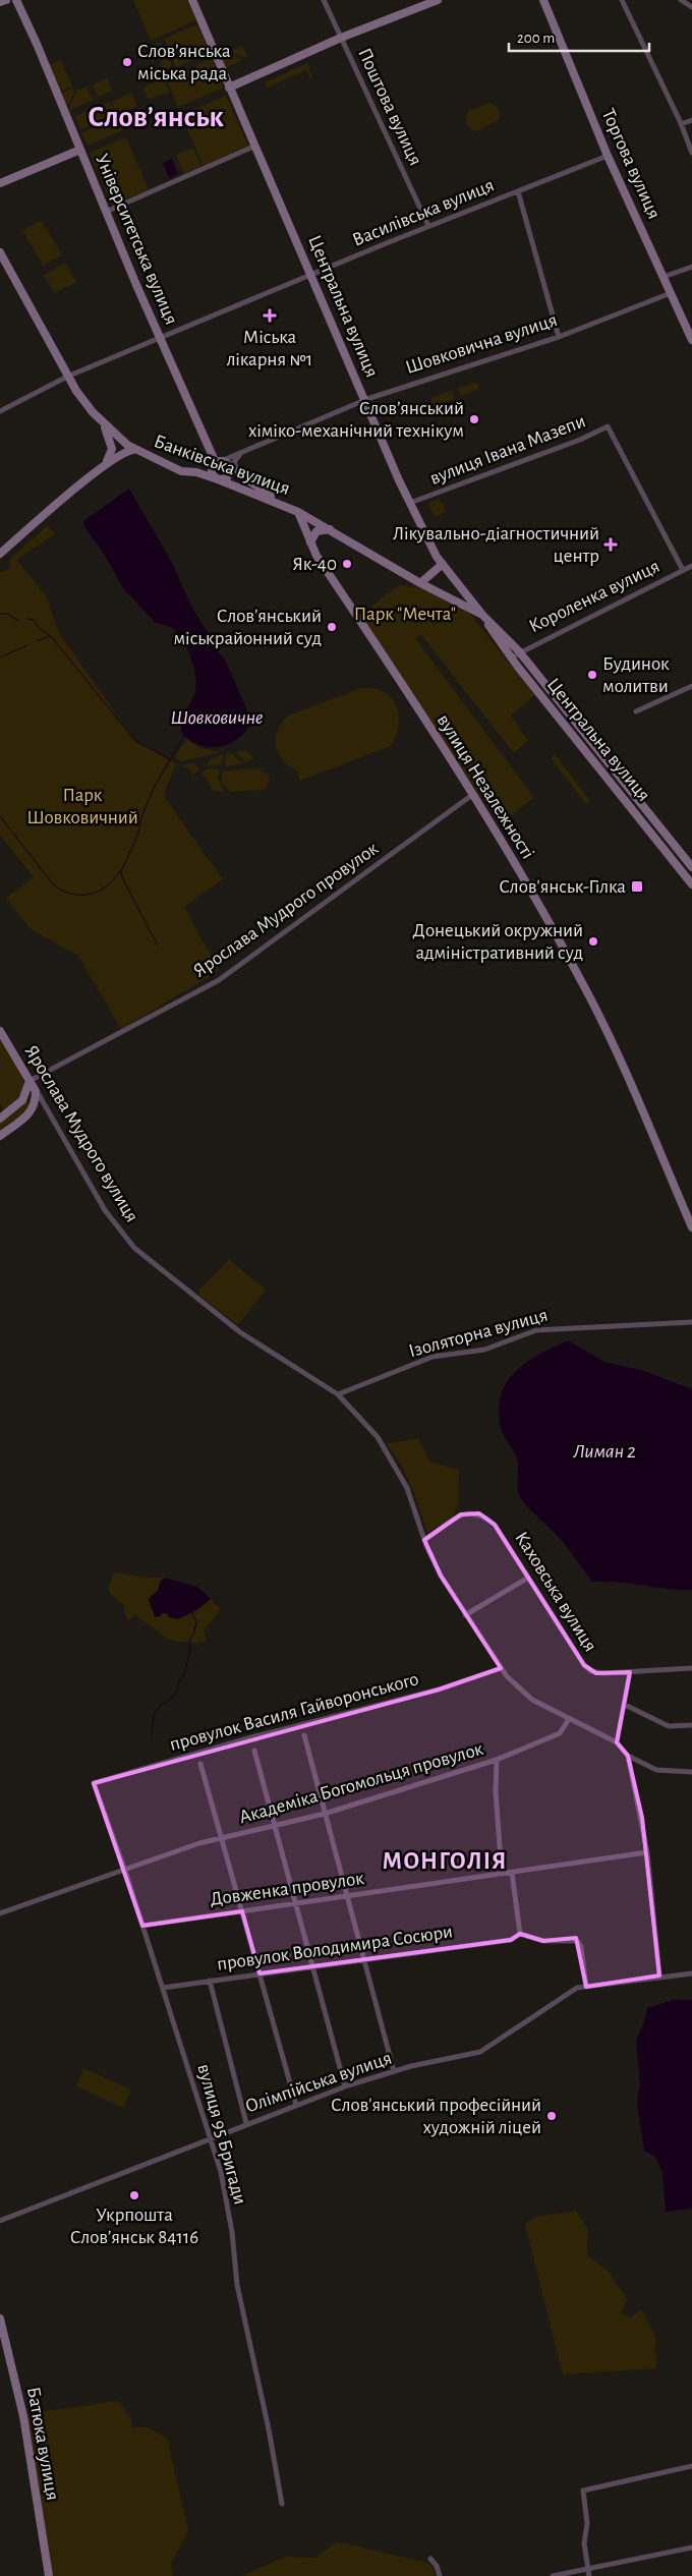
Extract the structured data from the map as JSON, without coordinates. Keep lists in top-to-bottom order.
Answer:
{
  "streets": {
    "street": [
      "Поштова вулиця",
      "Торгова вулиця",
      "Василівська вулиця",
      "Університетська вулиця",
      "Центральна вулиця",
      "Шовковична вулиця",
      "вулиця Івана Мазепи",
      "Банківська вулиця",
      "Короленка вулиця",
      "вулиця Незалежності",
      "Ярослава Мудрого провулок",
      "Ярослава Мудрого вулиця",
      "Ізоляторна вулиця",
      "Каховська вулиця",
      "провулок Василя Гайворонського",
      "Академіка Богомольця провулок",
      "Довженка провулок",
      "провулок Володимира Сосюри",
      "Олімпійська вулиця",
      "вулиця 95 Бригади",
      "Батюка вулиця"
    ]
  },
  "crossings": [
    ["Поштова вулиця", "Василівська вулиця"],
    ["Торгова вулиця", "Василівська вулиця"],
    ["Торгова вулиця", "Шовковична вулиця"],
    ["Василівська вулиця", "Університетська вулиця"],
    ["Василівська вулиця", "Центральна вулиця"],
    ["Василівська вулиця", "Банківська вулиця"],
    ["Університетська вулиця", "Шовковична вулиця"],
    ["Університетська вулиця", "Банківська вулиця"],
    ["Центральна вулиця", "Шовковична вулиця"],
    ["Центральна вулиця", "вулиця Івана Мазепи"],
    ["Центральна вулиця", "Банківська вулиця"],
    ["Центральна вулиця", "Короленка вулиця"],
    ["Шовковична вулиця", "Банківська вулиця"],
    ["вулиця Івана Мазепи", "Короленка вулиця"],
    ["Банківська вулиця", "вулиця Незалежності"],
    ["вулиця Незалежності", "Ярослава Мудрого провулок"],
    ["Ярослава Мудрого провулок", "Ярослава Мудрого вулиця"],
    ["Ярослава Мудрого вулиця", "Ізоляторна вулиця"],
    ["Ярослава Мудрого вулиця", "Каховська вулиця"],
    ["Ярослава Мудрого вулиця", "провулок Василя Гайворонського"],
    ["Ярослава Мудрого вулиця", "Академіка Богомольця провулок"],
    ["Ярослава Мудрого вулиця", "Довженка провулок"],
    ["провулок Василя Гайворонського", "вулиця 95 Бригади"],
    ["Академіка Богомольця провулок", "вулиця 95 Бригади"],
    ["Довженка провулок", "вулиця 95 Бригади"],
    ["провулок Володимира Сосюри", "вулиця 95 Бригади"],
    ["Олімпійська вулиця", "вулиця 95 Бригади"]
  ],
  "districts": ["Слов’янськ", "МОНГОЛІЯ"],
  "water": ["Шовковичне", "Лиман 2"],
  "parks": ["Парк \"Мечта\"", "Парк Шовковичний"],
  "places": {
    "other": [
      "Слов’янська міська рада",
      "Слов’янський хіміко-механічний технікум",
      "Як-40",
      "Слов'янський міськрайонний суд",
      "Будинок молитви",
      "Донецький окружний адміністративний суд",
      "Слов'янський професійний художній ліцей",
      "Укрпошта Слов’янськ 84116"
    ],
    "health": ["Міська лікарня №1", "Лікувально-діагностичний центр"],
    "transit": ["Слов'янськ-Гілка"]
  },
  "scale_bar": "200 m"
}
